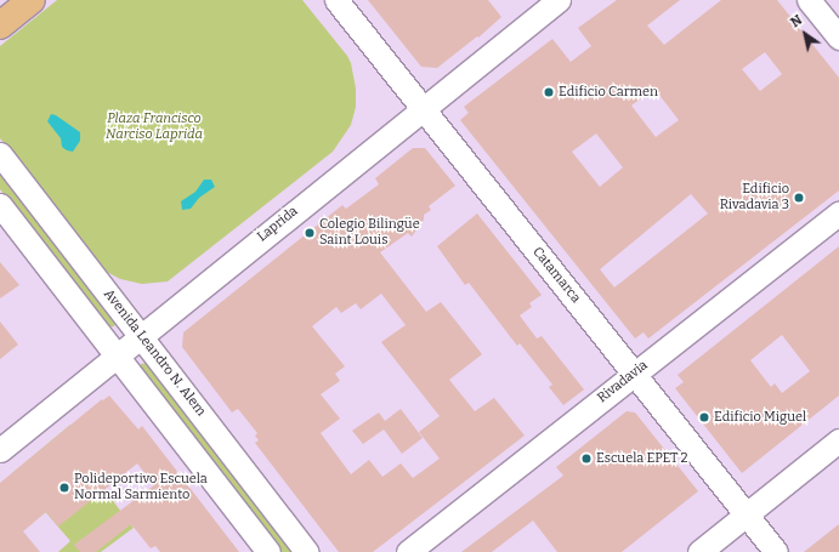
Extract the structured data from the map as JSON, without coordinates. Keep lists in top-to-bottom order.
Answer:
{
  "streets": {
    "street": [
      "Laprida",
      "Catamarca",
      "Avenida Leandro N. Alem",
      "Rivadavia"
    ]
  },
  "crossings": [
    ["Laprida", "Catamarca"],
    ["Laprida", "Avenida Leandro N. Alem"],
    ["Catamarca", "Rivadavia"]
  ],
  "parks": ["Plaza Francisco Narciso Laprida"],
  "places": [
    "Edificio Carmen",
    "Edificio Rivadavia 3",
    "Colegio Bilingüe Saint Louis",
    "Edificio Miguel",
    "Escuela EPET 2",
    "Polideportivo Escuela Normal Sarmiento"
  ],
  "north": "top left"
}
